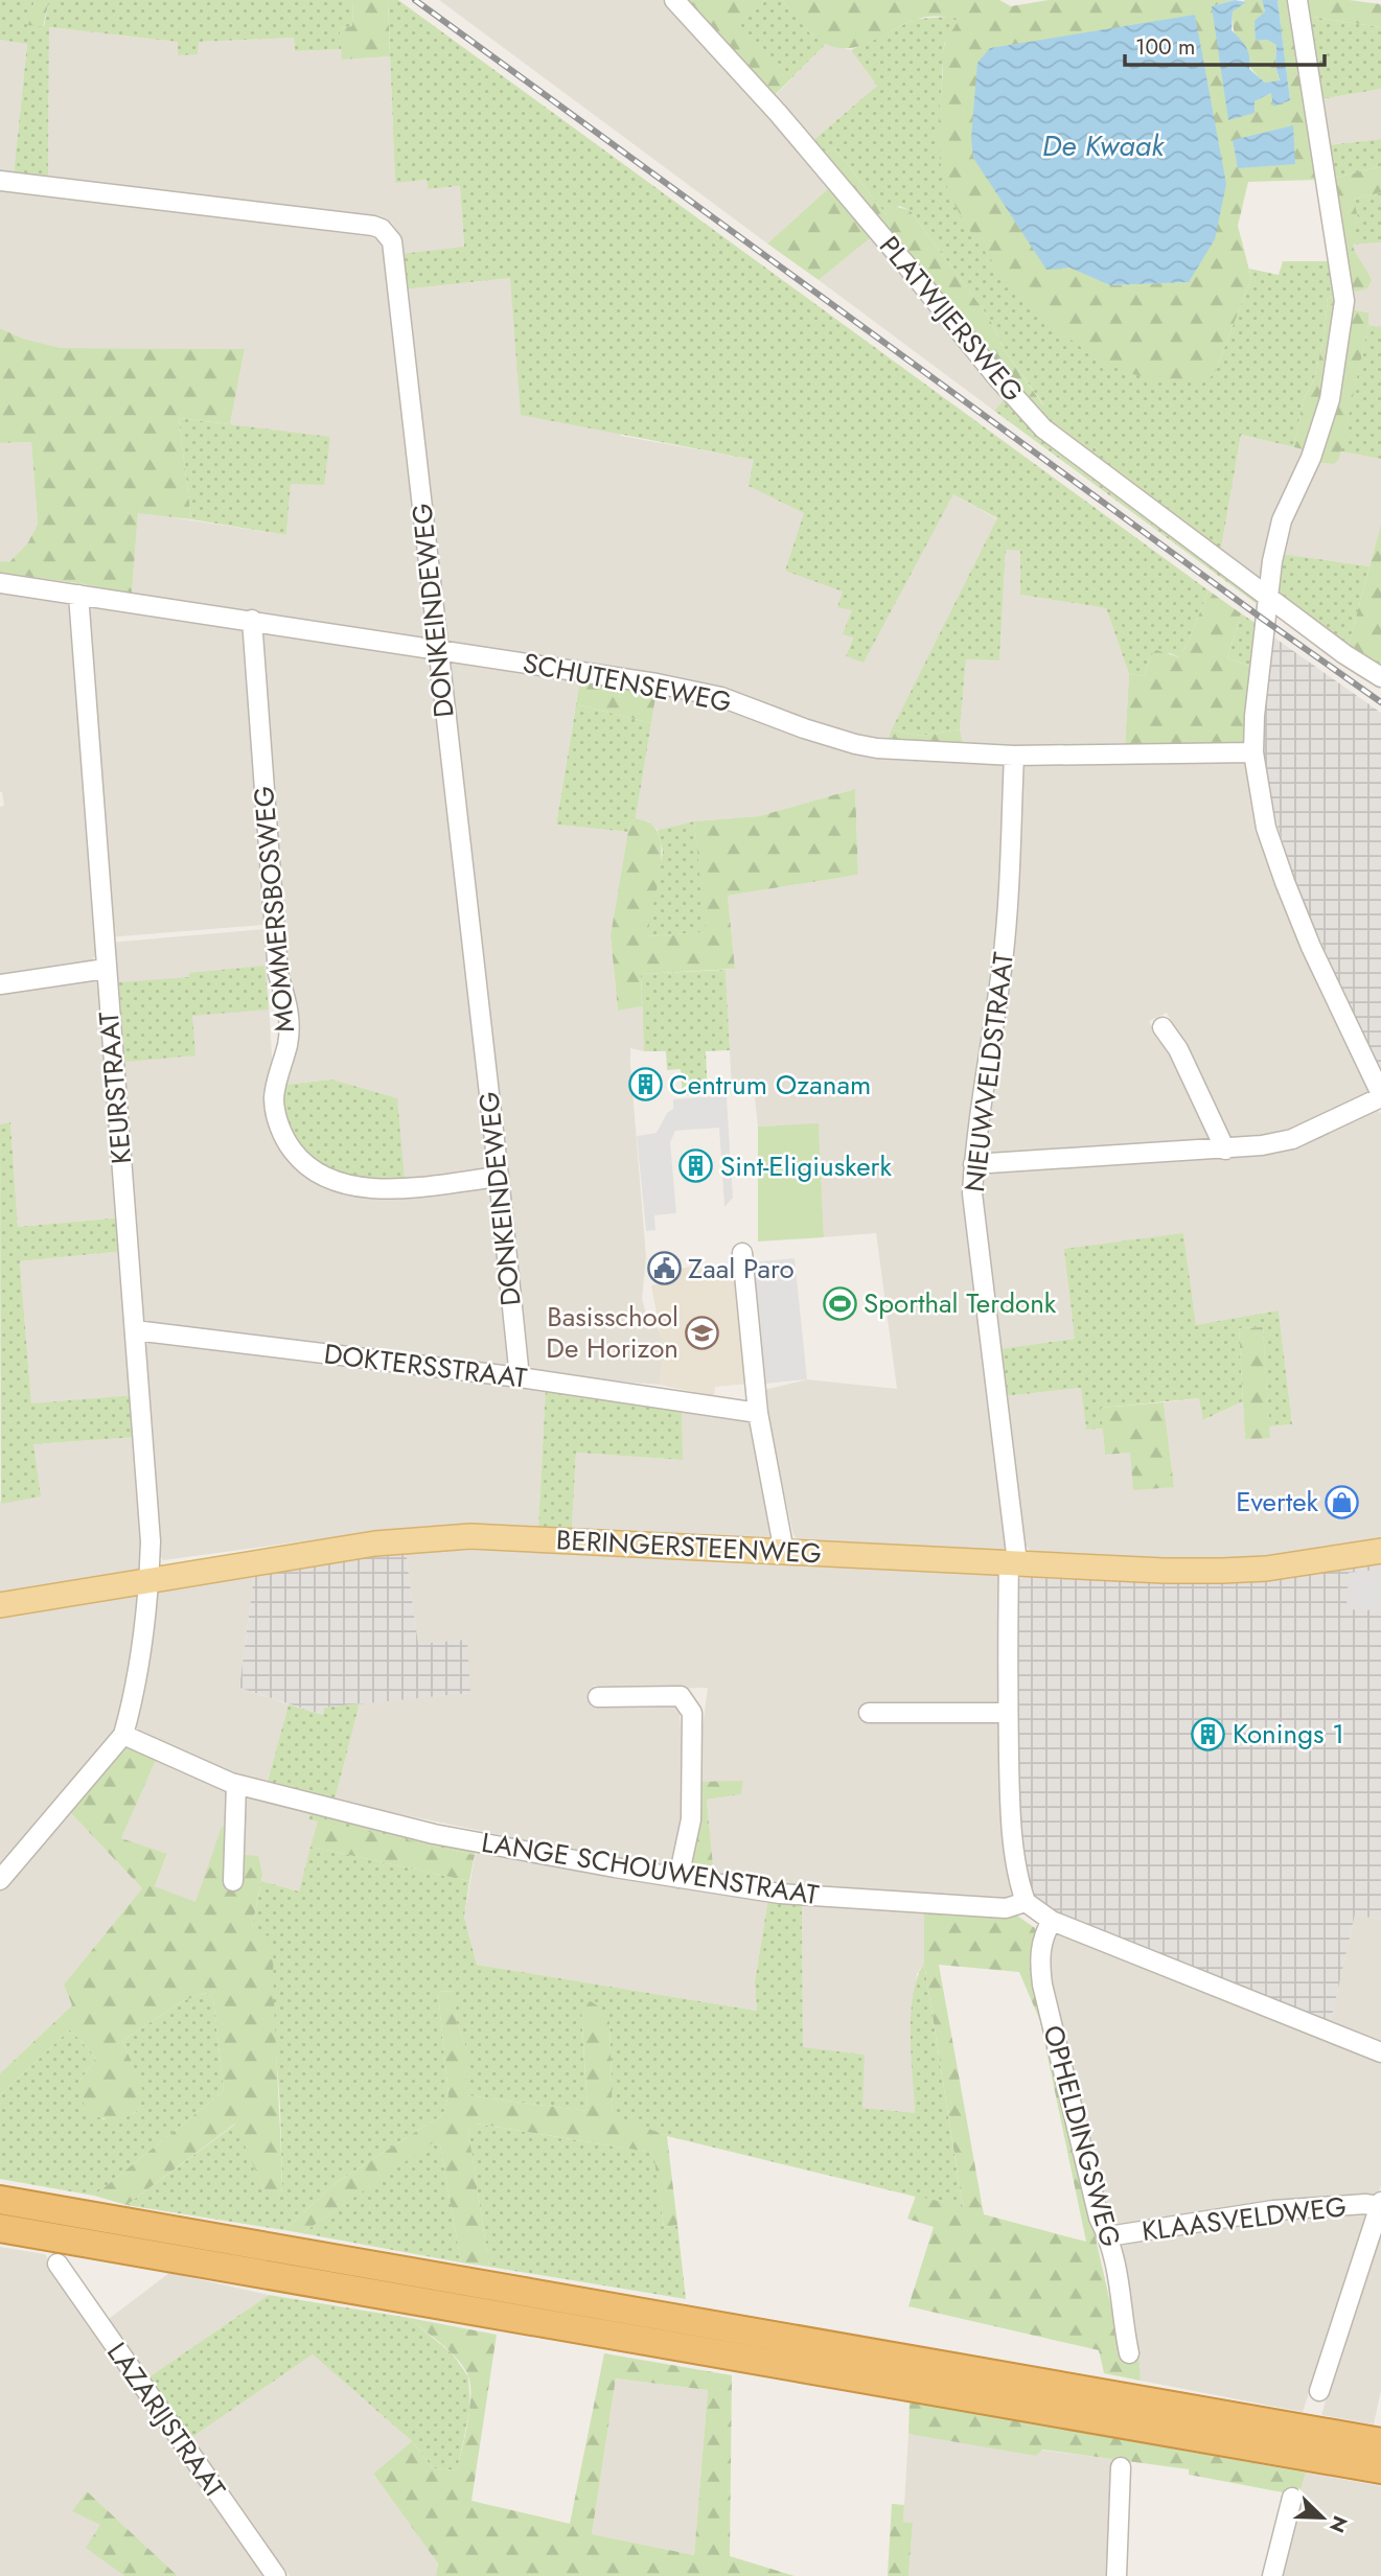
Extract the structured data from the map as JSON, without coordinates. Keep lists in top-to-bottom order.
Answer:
{
  "streets": {
    "main road": ["BERINGERSTEENWEG"],
    "street": [
      "PLATWIJERSWEG",
      "DONKEINDEWEG",
      "SCHUTENSEWEG",
      "MOMMERSBOSWEG",
      "NIEUWVELDSTRAAT",
      "KEURSTRAAT",
      "DOKTERSSTRAAT",
      "LANGE SCHOUWENSTRAAT",
      "OPHELDINGSWEG",
      "KLAASVELDWEG",
      "LAZARIJSTRAAT"
    ]
  },
  "crossings": [
    ["DONKEINDEWEG", "SCHUTENSEWEG"],
    ["DONKEINDEWEG", "MOMMERSBOSWEG"],
    ["DONKEINDEWEG", "DOKTERSSTRAAT"],
    ["SCHUTENSEWEG", "MOMMERSBOSWEG"],
    ["SCHUTENSEWEG", "NIEUWVELDSTRAAT"],
    ["SCHUTENSEWEG", "KEURSTRAAT"],
    ["NIEUWVELDSTRAAT", "BERINGERSTEENWEG"],
    ["KEURSTRAAT", "DOKTERSSTRAAT"],
    ["KEURSTRAAT", "BERINGERSTEENWEG"],
    ["KEURSTRAAT", "LANGE SCHOUWENSTRAAT"],
    ["OPHELDINGSWEG", "KLAASVELDWEG"]
  ],
  "water": ["De Kwaak"],
  "places": {
    "building": ["Centrum Ozanam", "Sint-Eligiuskerk", "Konings 1"],
    "public building": ["Zaal Paro"],
    "sports": ["Sporthal Terdonk"],
    "school or university": ["Basisschool De Horizon"],
    "shop": ["Evertek"]
  },
  "scale_bar": "100 m",
  "north": "bottom right"
}
